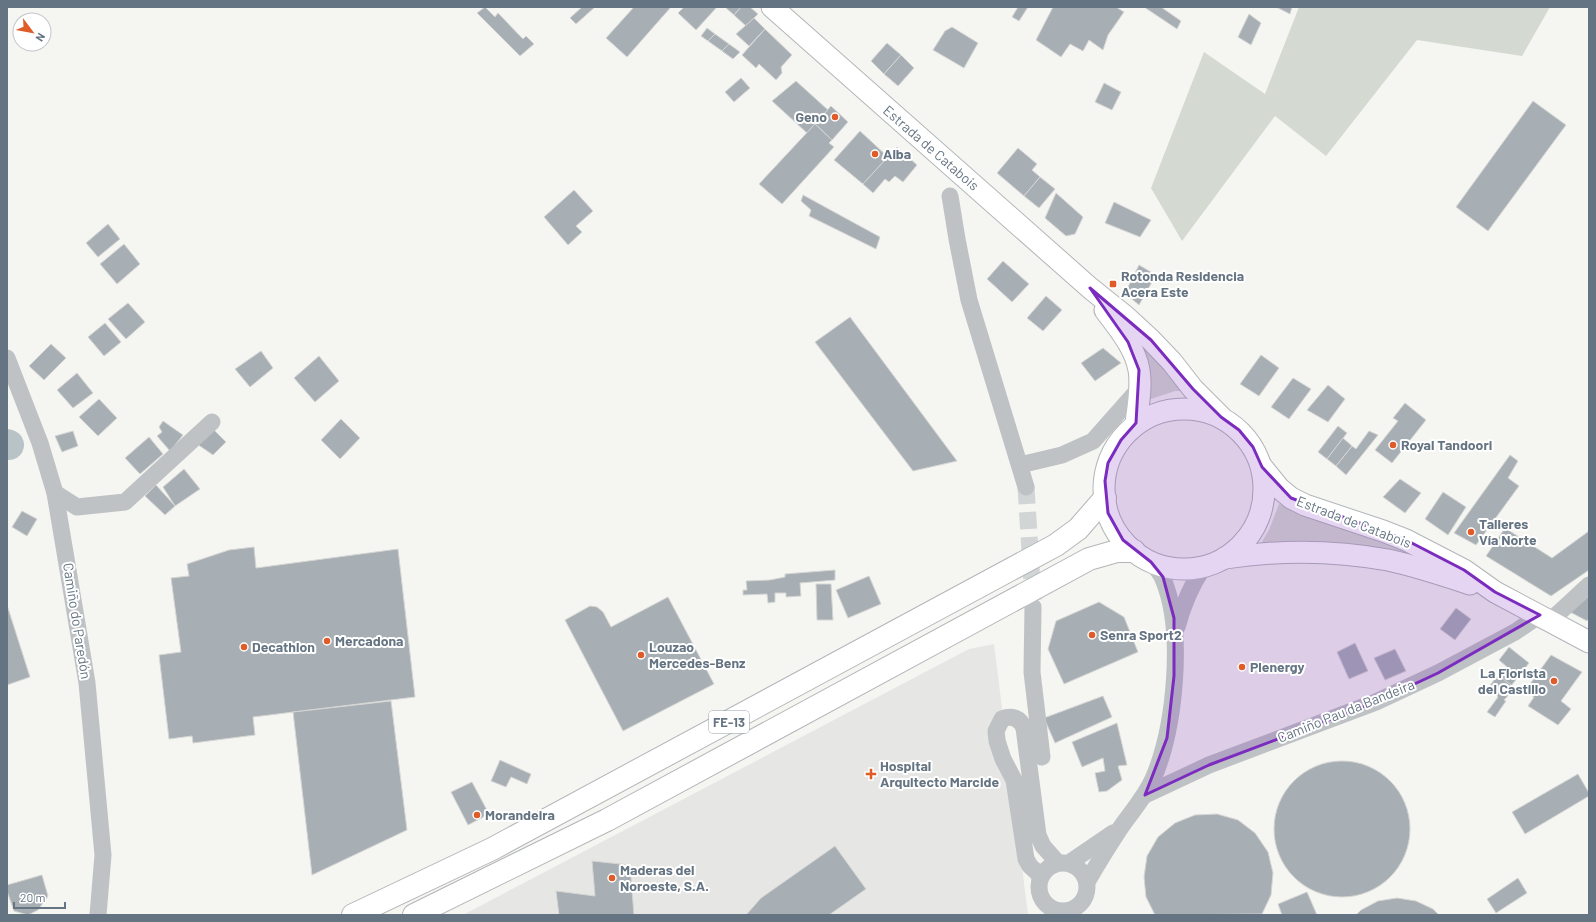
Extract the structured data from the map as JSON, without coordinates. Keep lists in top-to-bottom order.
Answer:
{
  "streets": {
    "highway": ["FE-13"],
    "main road": ["Estrada de Catabois"],
    "street": ["Camiño do Paredón", "Camiño Pau da Bandeira"]
  },
  "crossings": [
    ["Estrada de Catabois", "Camiño Pau da Bandeira"],
    ["Estrada de Catabois", "FE-13"]
  ],
  "places": {
    "other": [
      "Geno",
      "Alba",
      "Royal Tandoori",
      "Talleres Vía Norte",
      "Senra Sport2",
      "Mercadona",
      "Decathlon",
      "Louzao Mercedes-Benz",
      "Plenergy",
      "La Florista del Castillo",
      "Morandeira",
      "Maderas del Noroeste, S.A."
    ],
    "transit": ["Rotonda Residencia Acera Este"],
    "health": ["Hospital Arquitecto Marcide"]
  },
  "scale_bar": "20 m",
  "north": "bottom right"
}
